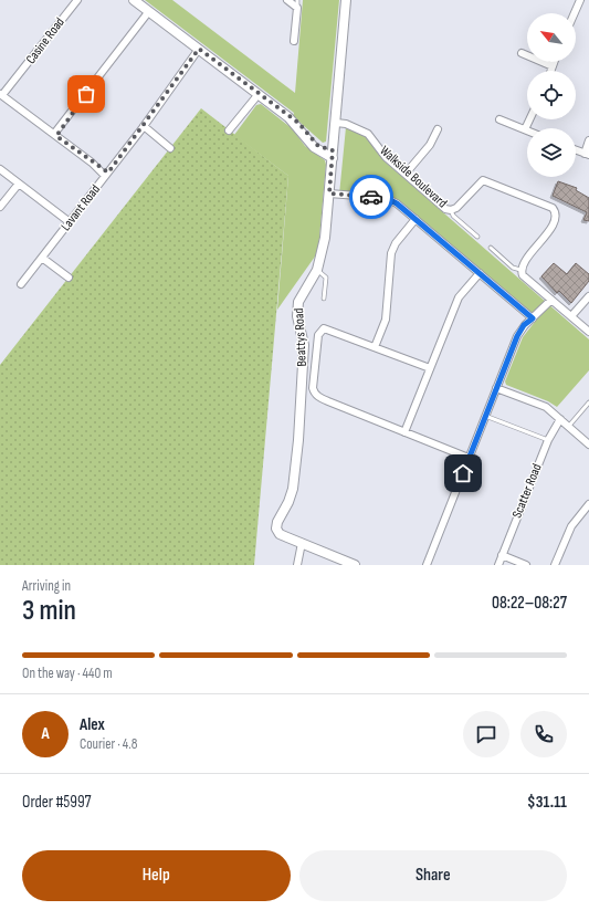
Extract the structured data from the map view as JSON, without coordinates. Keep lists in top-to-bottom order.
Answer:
{
  "streets": {
    "street": [
      "Casine Road",
      "Walkside Boulevard",
      "Lavant Road",
      "Beattys Road",
      "Scatter Road"
    ]
  },
  "crossings": [
    ["Walkside Boulevard", "Beattys Road"]
  ],
  "north": "top left",
  "page": {
    "heading": ["3 min", "Arriving in", "08:22–08:27"],
    "panel": [
      "Alex",
      "Courier · 4.8",
      "Order #5997",
      "$31.11"
    ],
    "bar": "On the way · 440 m",
    "round": "A",
    "buttons": ["Help", "Share"]
  }
}
